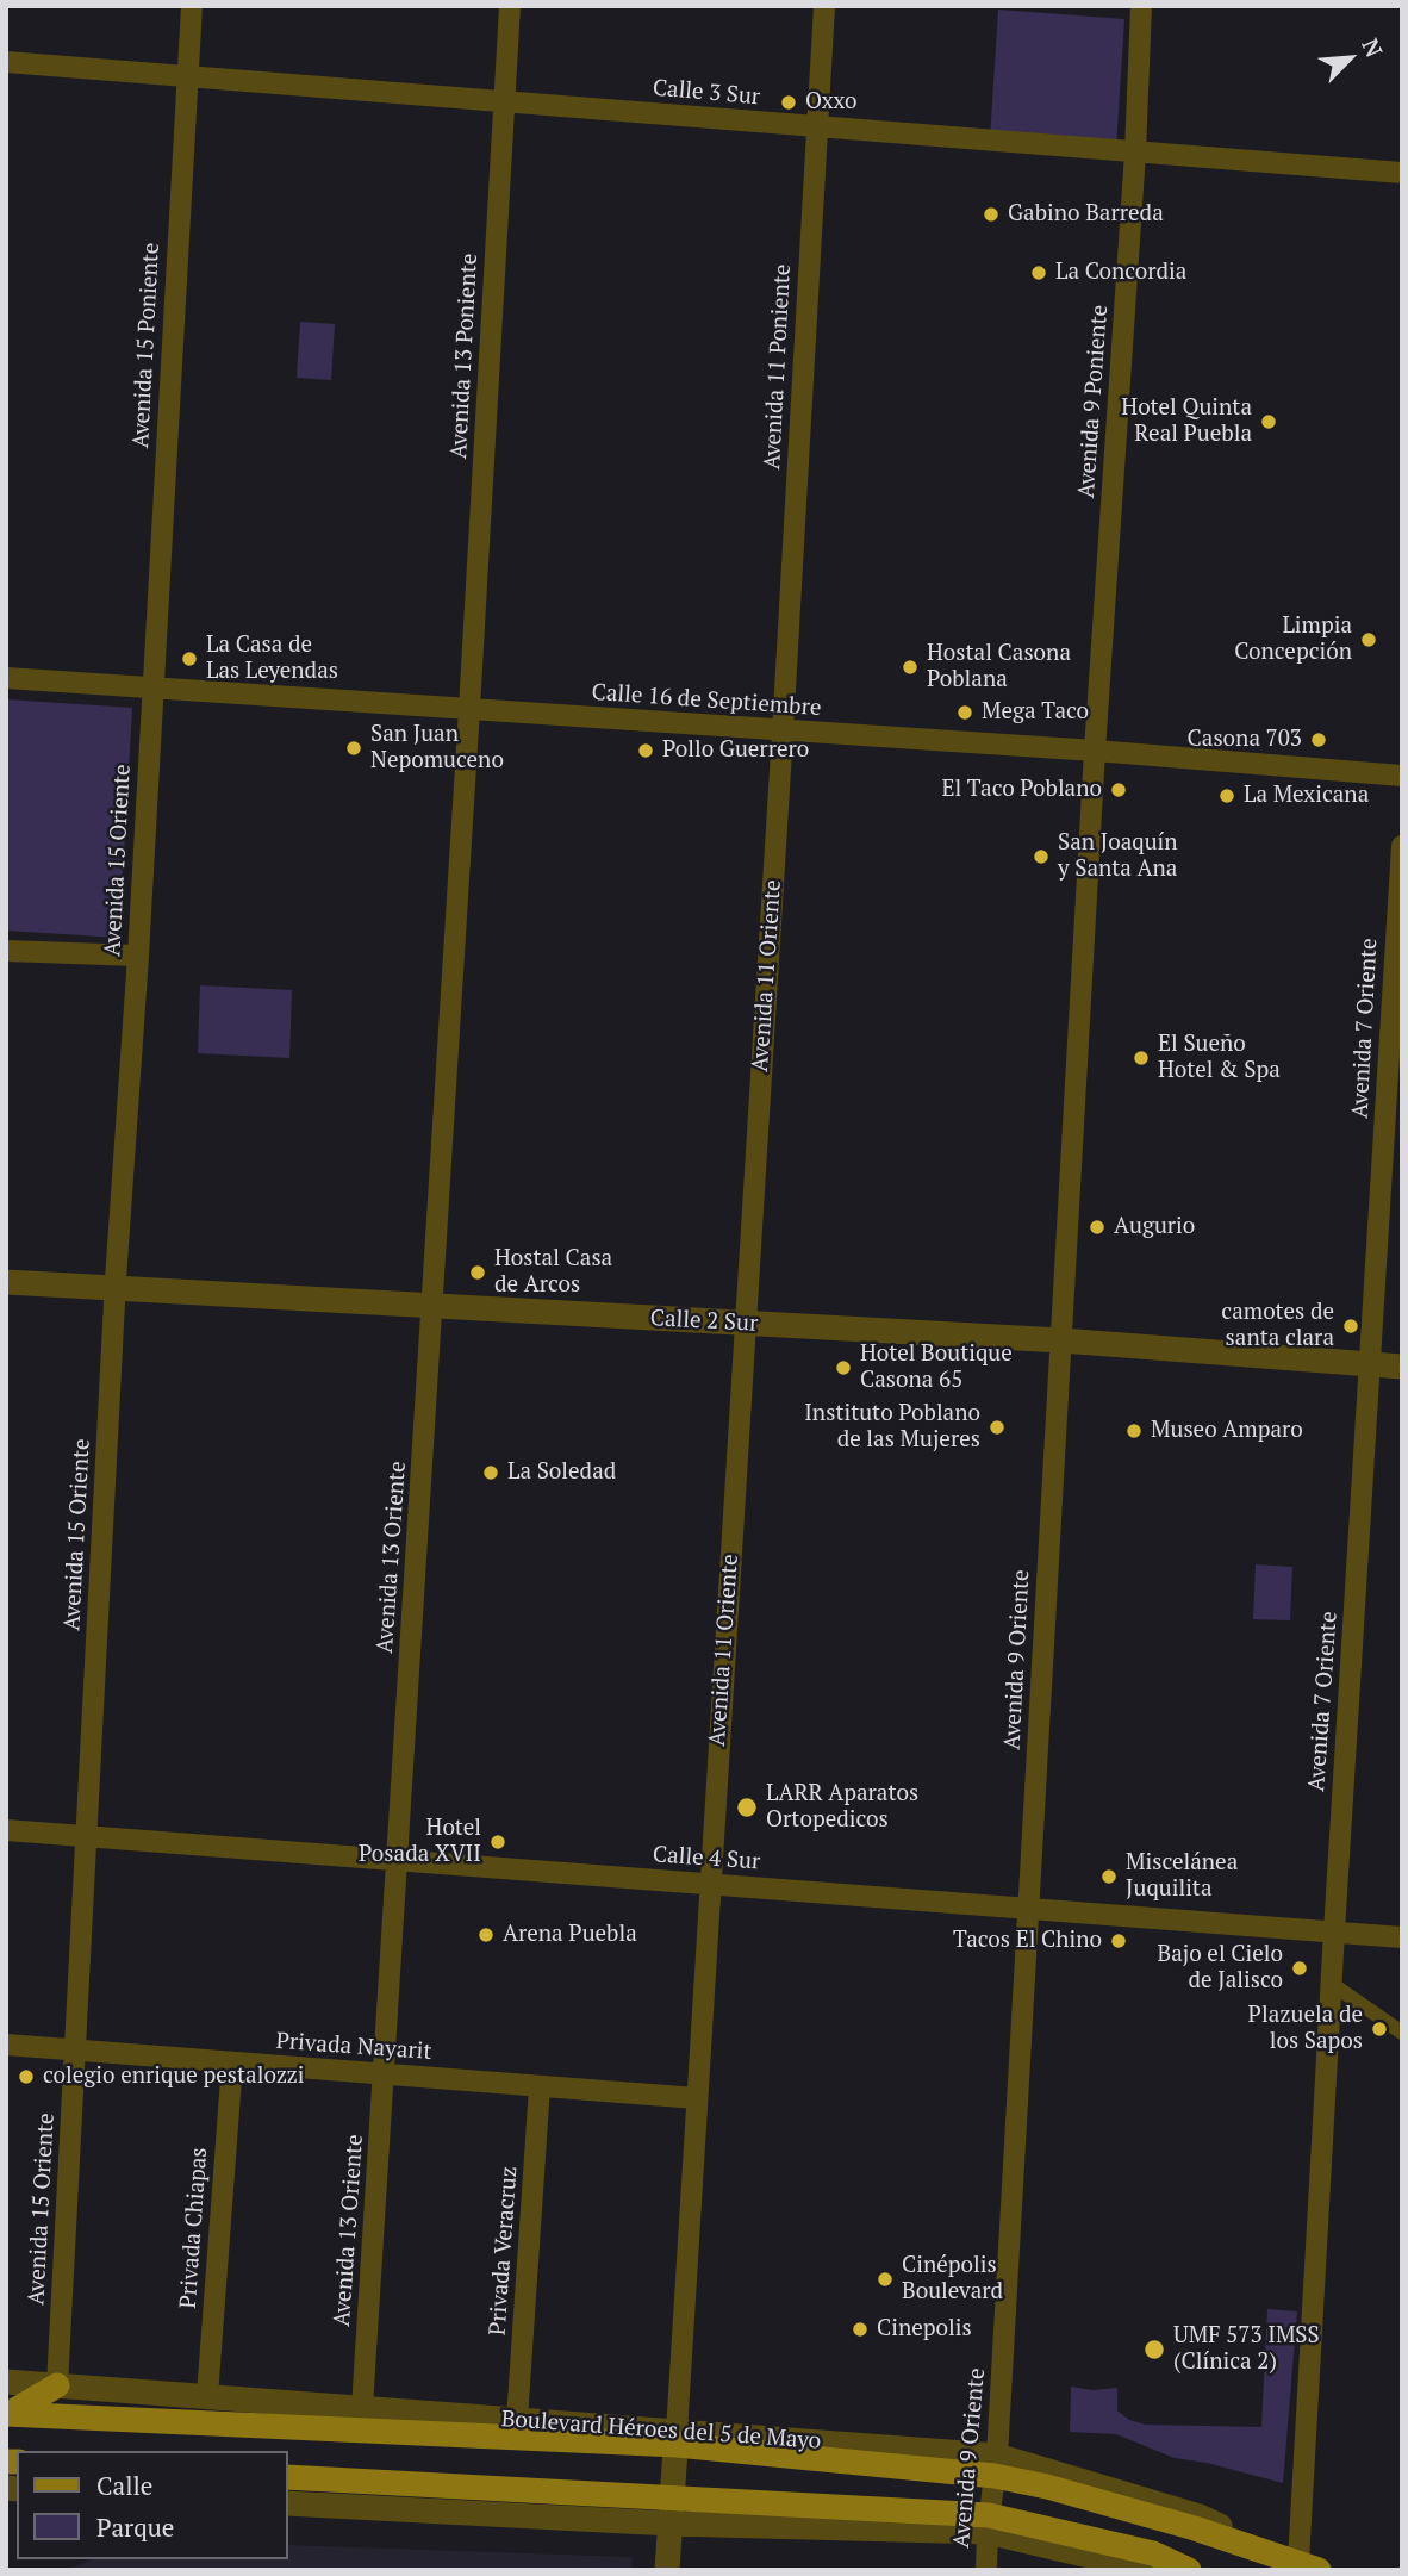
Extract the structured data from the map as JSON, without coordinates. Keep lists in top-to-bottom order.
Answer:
{
  "streets": {
    "main road": ["Boulevard Héroes del 5 de Mayo"],
    "street": [
      "Calle 3 Sur",
      "Avenida 15 Poniente",
      "Avenida 13 Poniente",
      "Avenida 11 Poniente",
      "Avenida 9 Poniente",
      "Calle 16 de Septiembre",
      "Avenida 15 Oriente",
      "Avenida 11 Oriente",
      "Avenida 7 Oriente",
      "Calle 2 Sur",
      "Avenida 13 Oriente",
      "Avenida 9 Oriente",
      "Calle 4 Sur",
      "Privada Nayarit",
      "Privada Chiapas",
      "Privada Veracruz"
    ]
  },
  "crossings": [
    ["Calle 3 Sur", "Avenida 15 Poniente"],
    ["Calle 3 Sur", "Avenida 13 Poniente"],
    ["Calle 3 Sur", "Avenida 11 Poniente"],
    ["Calle 3 Sur", "Avenida 9 Poniente"],
    ["Avenida 15 Poniente", "Calle 16 de Septiembre"],
    ["Avenida 15 Poniente", "Avenida 15 Oriente"],
    ["Avenida 13 Poniente", "Calle 16 de Septiembre"],
    ["Avenida 13 Poniente", "Avenida 13 Oriente"],
    ["Avenida 11 Poniente", "Calle 16 de Septiembre"],
    ["Avenida 11 Poniente", "Avenida 11 Oriente"],
    ["Avenida 9 Poniente", "Calle 16 de Septiembre"],
    ["Avenida 9 Poniente", "Avenida 9 Oriente"],
    ["Calle 16 de Septiembre", "Avenida 15 Oriente"],
    ["Calle 16 de Septiembre", "Avenida 11 Oriente"],
    ["Calle 16 de Septiembre", "Avenida 13 Oriente"],
    ["Calle 16 de Septiembre", "Avenida 9 Oriente"],
    ["Avenida 15 Oriente", "Calle 2 Sur"],
    ["Avenida 15 Oriente", "Calle 4 Sur"],
    ["Avenida 15 Oriente", "Privada Nayarit"],
    ["Avenida 15 Oriente", "Boulevard Héroes del 5 de Mayo"],
    ["Avenida 11 Oriente", "Calle 2 Sur"],
    ["Avenida 11 Oriente", "Calle 4 Sur"],
    ["Avenida 11 Oriente", "Privada Nayarit"],
    ["Avenida 11 Oriente", "Boulevard Héroes del 5 de Mayo"],
    ["Avenida 7 Oriente", "Calle 2 Sur"],
    ["Avenida 7 Oriente", "Calle 4 Sur"],
    ["Avenida 7 Oriente", "Boulevard Héroes del 5 de Mayo"],
    ["Calle 2 Sur", "Avenida 13 Oriente"],
    ["Calle 2 Sur", "Avenida 9 Oriente"],
    ["Avenida 13 Oriente", "Calle 4 Sur"],
    ["Avenida 13 Oriente", "Privada Nayarit"],
    ["Avenida 13 Oriente", "Boulevard Héroes del 5 de Mayo"],
    ["Avenida 9 Oriente", "Calle 4 Sur"],
    ["Avenida 9 Oriente", "Boulevard Héroes del 5 de Mayo"],
    ["Privada Nayarit", "Privada Chiapas"],
    ["Privada Nayarit", "Privada Veracruz"],
    ["Privada Chiapas", "Boulevard Héroes del 5 de Mayo"],
    ["Privada Veracruz", "Boulevard Héroes del 5 de Mayo"]
  ],
  "places": [
    "Oxxo",
    "Gabino Barreda",
    "La Concordia",
    "Hotel Quinta Real Puebla",
    "Limpia Concepción",
    "La Casa de Las Leyendas",
    "Hostal Casona Poblana",
    "Mega Taco",
    "Casona 703",
    "San Juan Nepomuceno",
    "Pollo Guerrero",
    "El Taco Poblano",
    "La Mexicana",
    "San Joaquín y Santa Ana",
    "El Sueño Hotel & Spa",
    "Augurio",
    "Hostal Casa de Arcos",
    "camotes de santa clara",
    "Hotel Boutique Casona 65",
    "Instituto Poblano de las Mujeres",
    "Museo Amparo",
    "La Soledad",
    "LARR Aparatos Ortopedicos",
    "Hotel Posada XVII",
    "Miscelánea Juquilita",
    "Arena Puebla",
    "Tacos El Chino",
    "Bajo el Cielo de Jalisco",
    "Plazuela de los Sapos",
    "colegio enrique pestalozzi",
    "Cinépolis Boulevard",
    "Cinepolis",
    "UMF 573 IMSS (Clínica 2)"
  ],
  "legend": ["Calle", "Parque"],
  "north": "top right"
}
